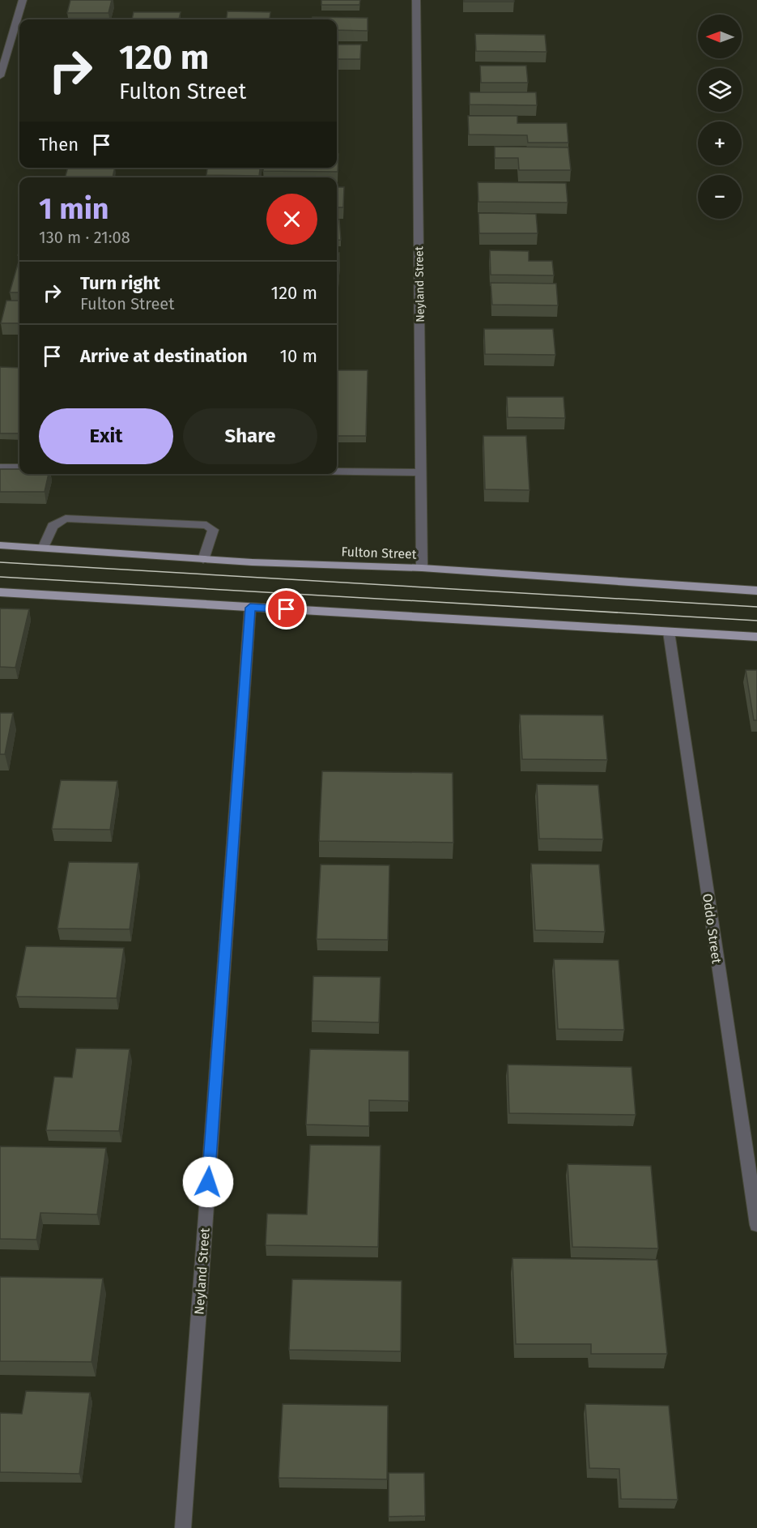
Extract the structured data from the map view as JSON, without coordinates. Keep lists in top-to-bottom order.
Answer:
{
  "streets": {
    "main road": ["Fulton Street"],
    "street": ["Neyland Street", "Oddo Street"]
  },
  "crossings": [
    ["Neyland Street", "Fulton Street"]
  ],
  "north": "left",
  "page": {
    "map_buttons": ["+", "−"],
    "turn": ["120 m", "Fulton Street"],
    "then": "Then",
    "heading": ["1 min", "130 m · 21:08"],
    "list": [
      {
        "name": "Turn right",
        "note": "Fulton Street",
        "value": "120 m"
      },
      {
        "name": "Arrive at destination",
        "value": "10 m"
      }
    ],
    "buttons": ["Exit", "Share"]
  }
}
